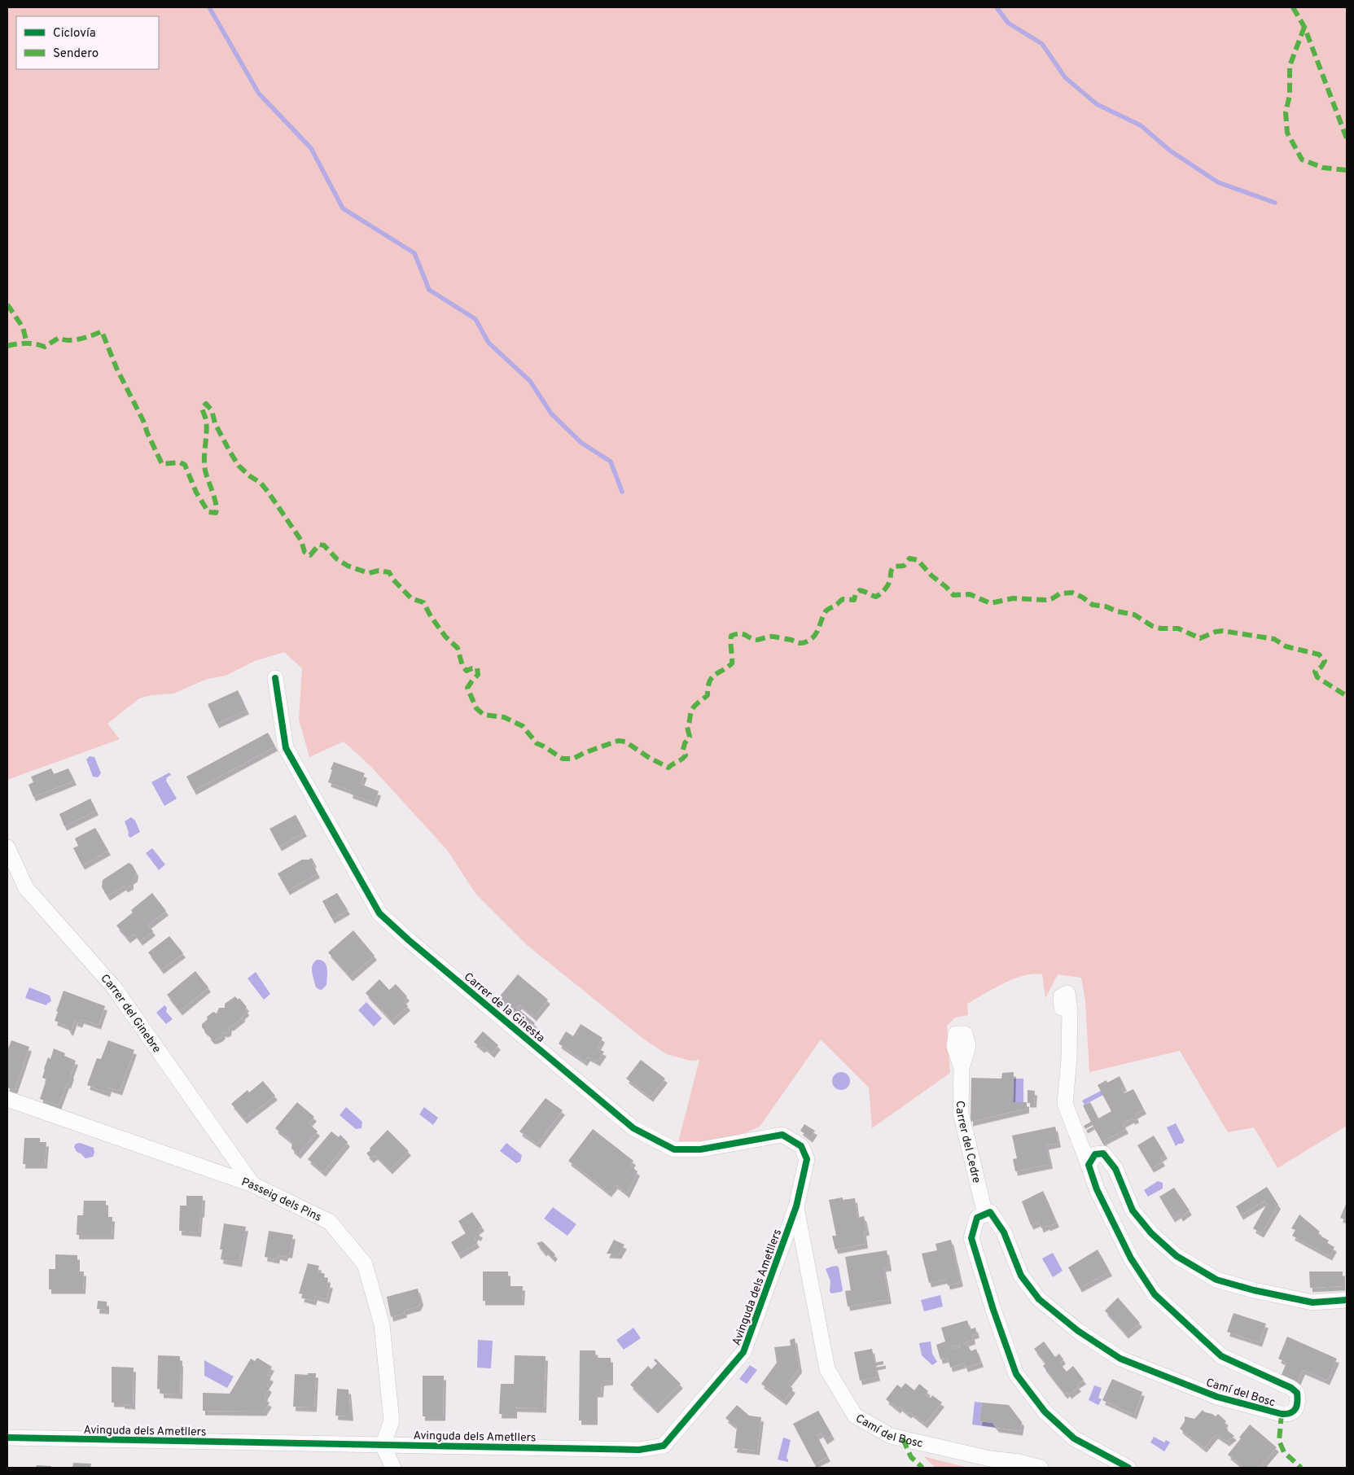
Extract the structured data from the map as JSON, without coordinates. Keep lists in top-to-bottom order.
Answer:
{
  "streets": {
    "street": [
      "Carrer de la Ginesta",
      "Carrer del Ginebre",
      "Carrer del Cedre",
      "Passeig dels Pins",
      "Avinguda dels Ametllers",
      "Camí del Bosc"
    ]
  },
  "crossings": [
    ["Carrer de la Ginesta", "Avinguda dels Ametllers"],
    ["Carrer de la Ginesta", "Camí del Bosc"],
    ["Carrer del Ginebre", "Passeig dels Pins"],
    ["Carrer del Cedre", "Camí del Bosc"],
    ["Passeig dels Pins", "Avinguda dels Ametllers"],
    ["Avinguda dels Ametllers", "Camí del Bosc"]
  ],
  "legend": ["Ciclovía", "Sendero"]
}
